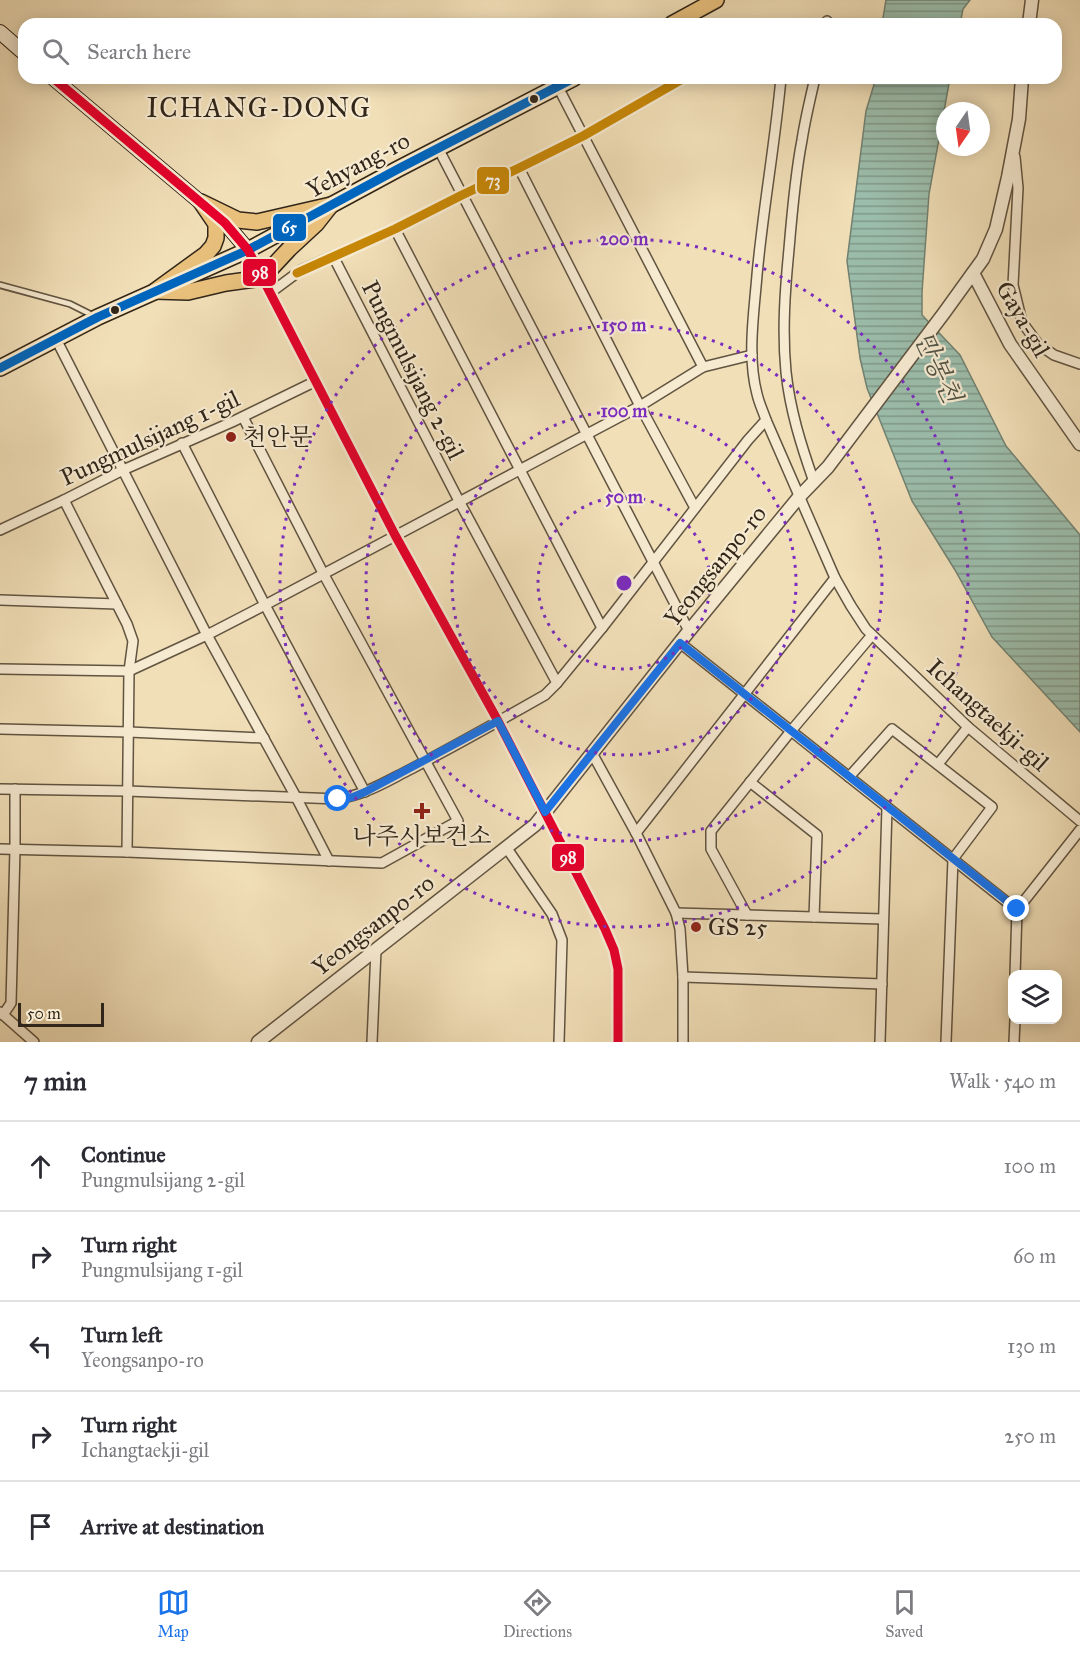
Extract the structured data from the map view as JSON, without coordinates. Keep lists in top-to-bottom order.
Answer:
{
  "streets": {
    "main road": ["Yehyang-ro"],
    "street": [
      "Gaya-gil",
      "Pungmulsijang 2-gil",
      "Pungmulsijang 1-gil",
      "Yeongsanpo-ro",
      "Ichangtaekji-gil"
    ]
  },
  "crossings": [
    ["Gaya-gil", "Yeongsanpo-ro"],
    ["Yeongsanpo-ro", "Ichangtaekji-gil"]
  ],
  "districts": ["ICHANG-DONG"],
  "water": ["만봉천"],
  "places": {
    "other": ["천안문", "GS 25"],
    "health": ["나주시보건소"]
  },
  "lines": ["transit line 65", "transit line 98", "transit line 73"],
  "scale_bar": "50 m",
  "north": "bottom",
  "page": {
    "search": "Search here",
    "scale": "50 m",
    "heading": ["7 min", "Walk · 540 m"],
    "list": [
      ["Continue", "Pungmulsijang 2-gil", "100 m"],
      ["Turn right", "Pungmulsijang 1-gil", "60 m"],
      ["Turn left", "Yeongsanpo-ro", "130 m"],
      ["Turn right", "Ichangtaekji-gil", "250 m"],
      "Arrive at destination"
    ],
    "nav": ["Map", "Directions", "Saved"]
  },
  "rings": [
    "200 m",
    "150 m",
    "100 m",
    "50 m"
  ]
}
